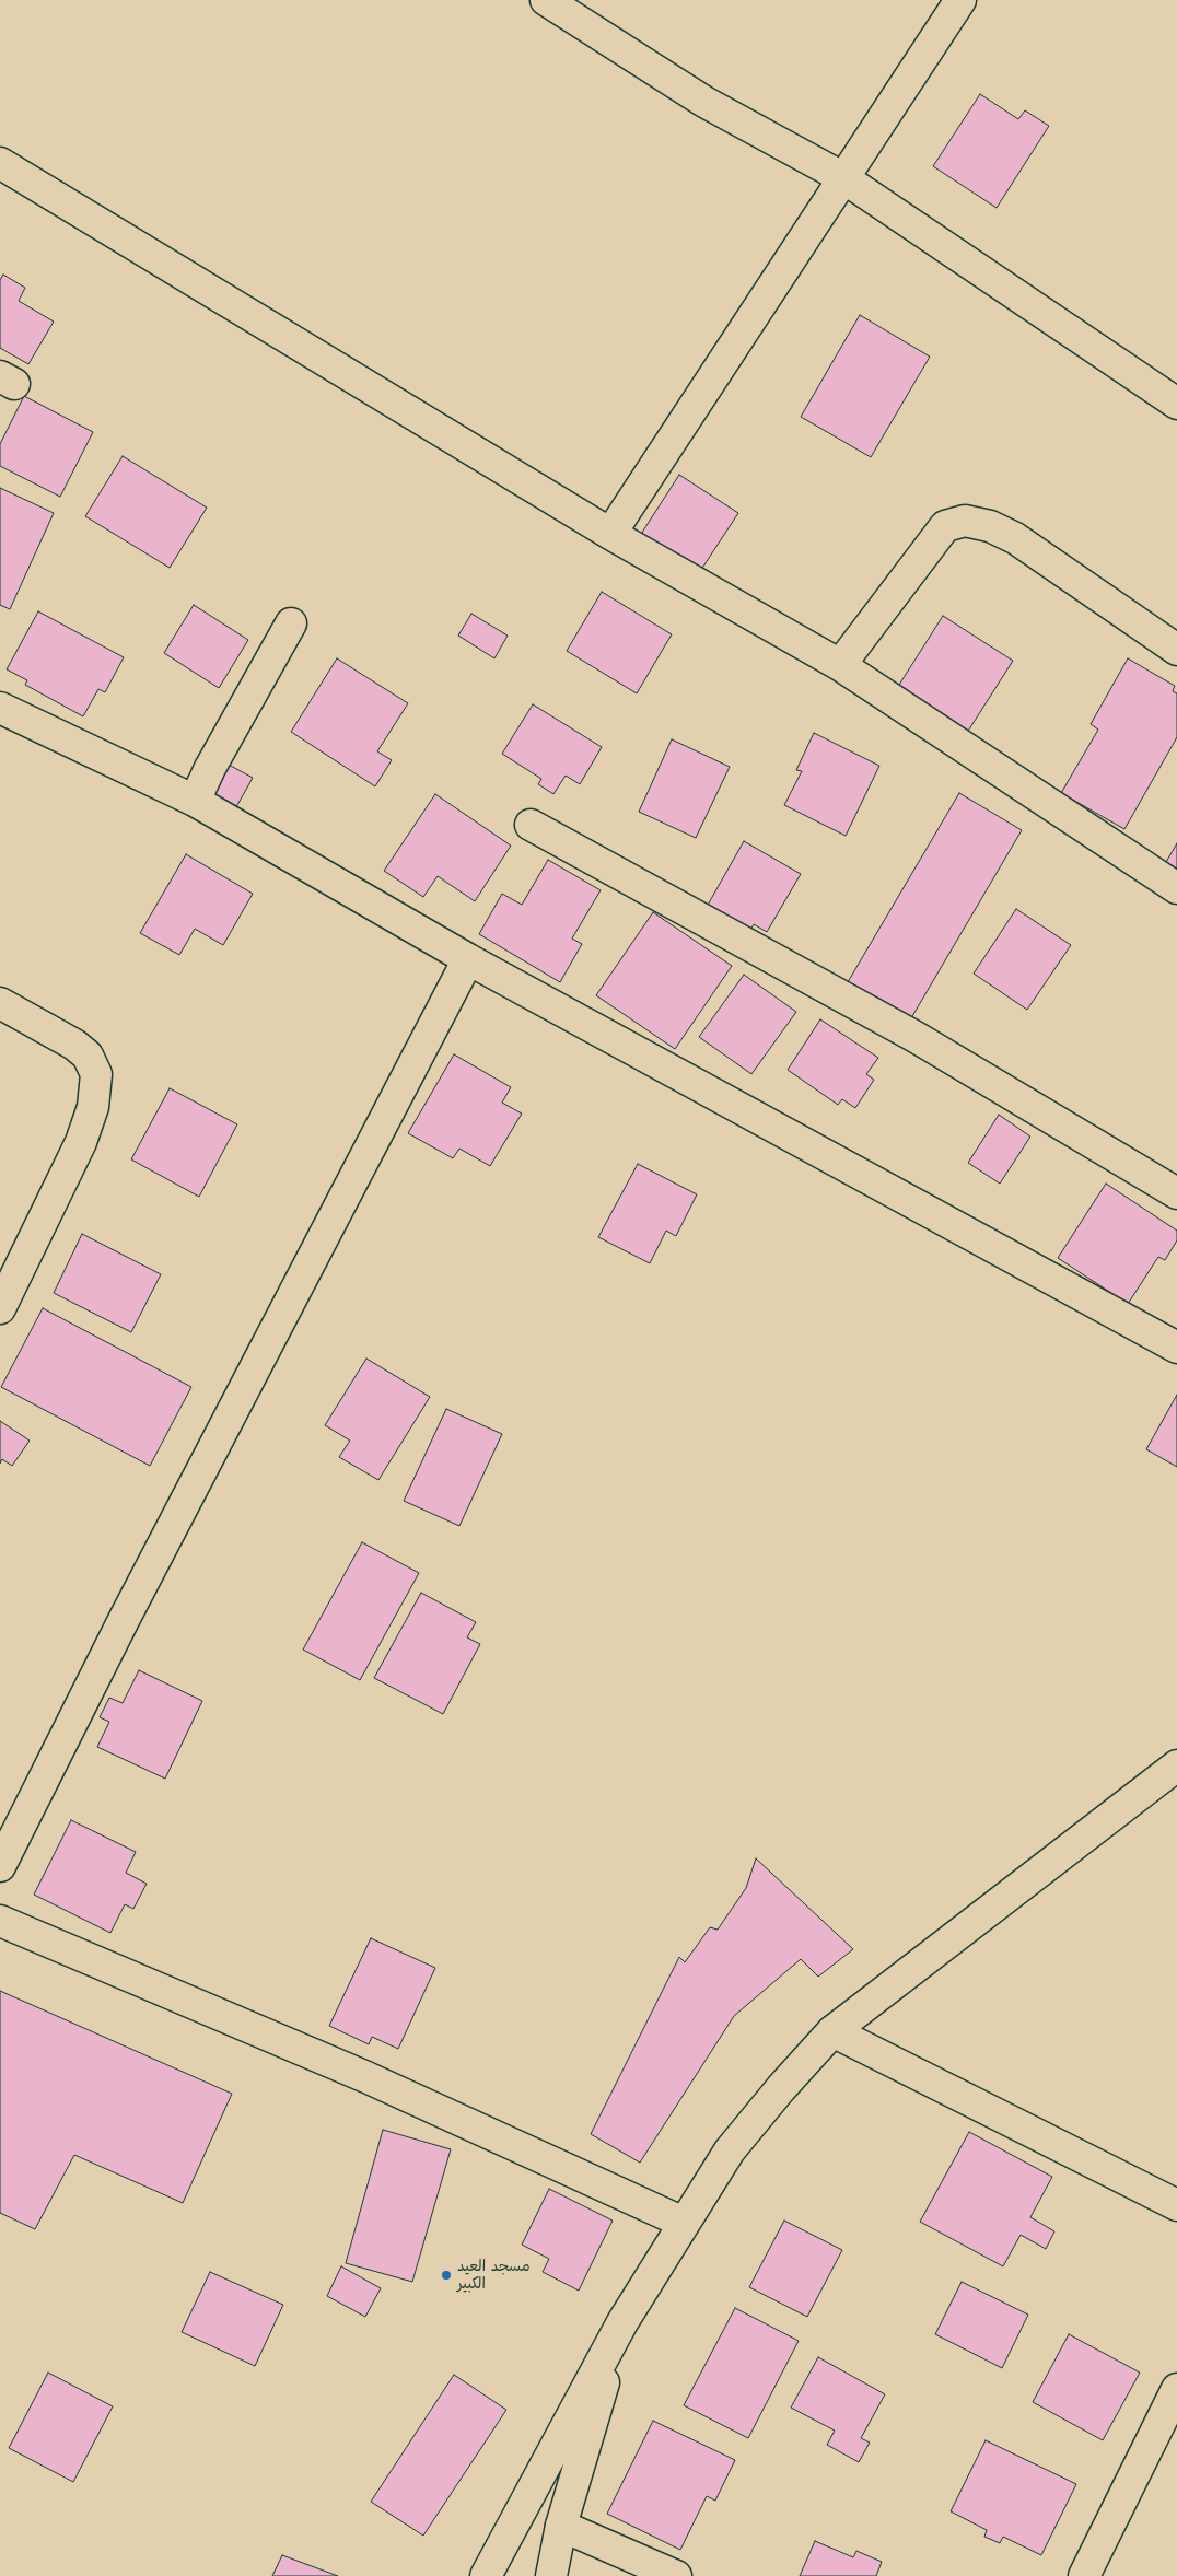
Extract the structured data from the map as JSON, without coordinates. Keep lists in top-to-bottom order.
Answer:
{
  "places": ["مسجد العيد الكبير"]
}
